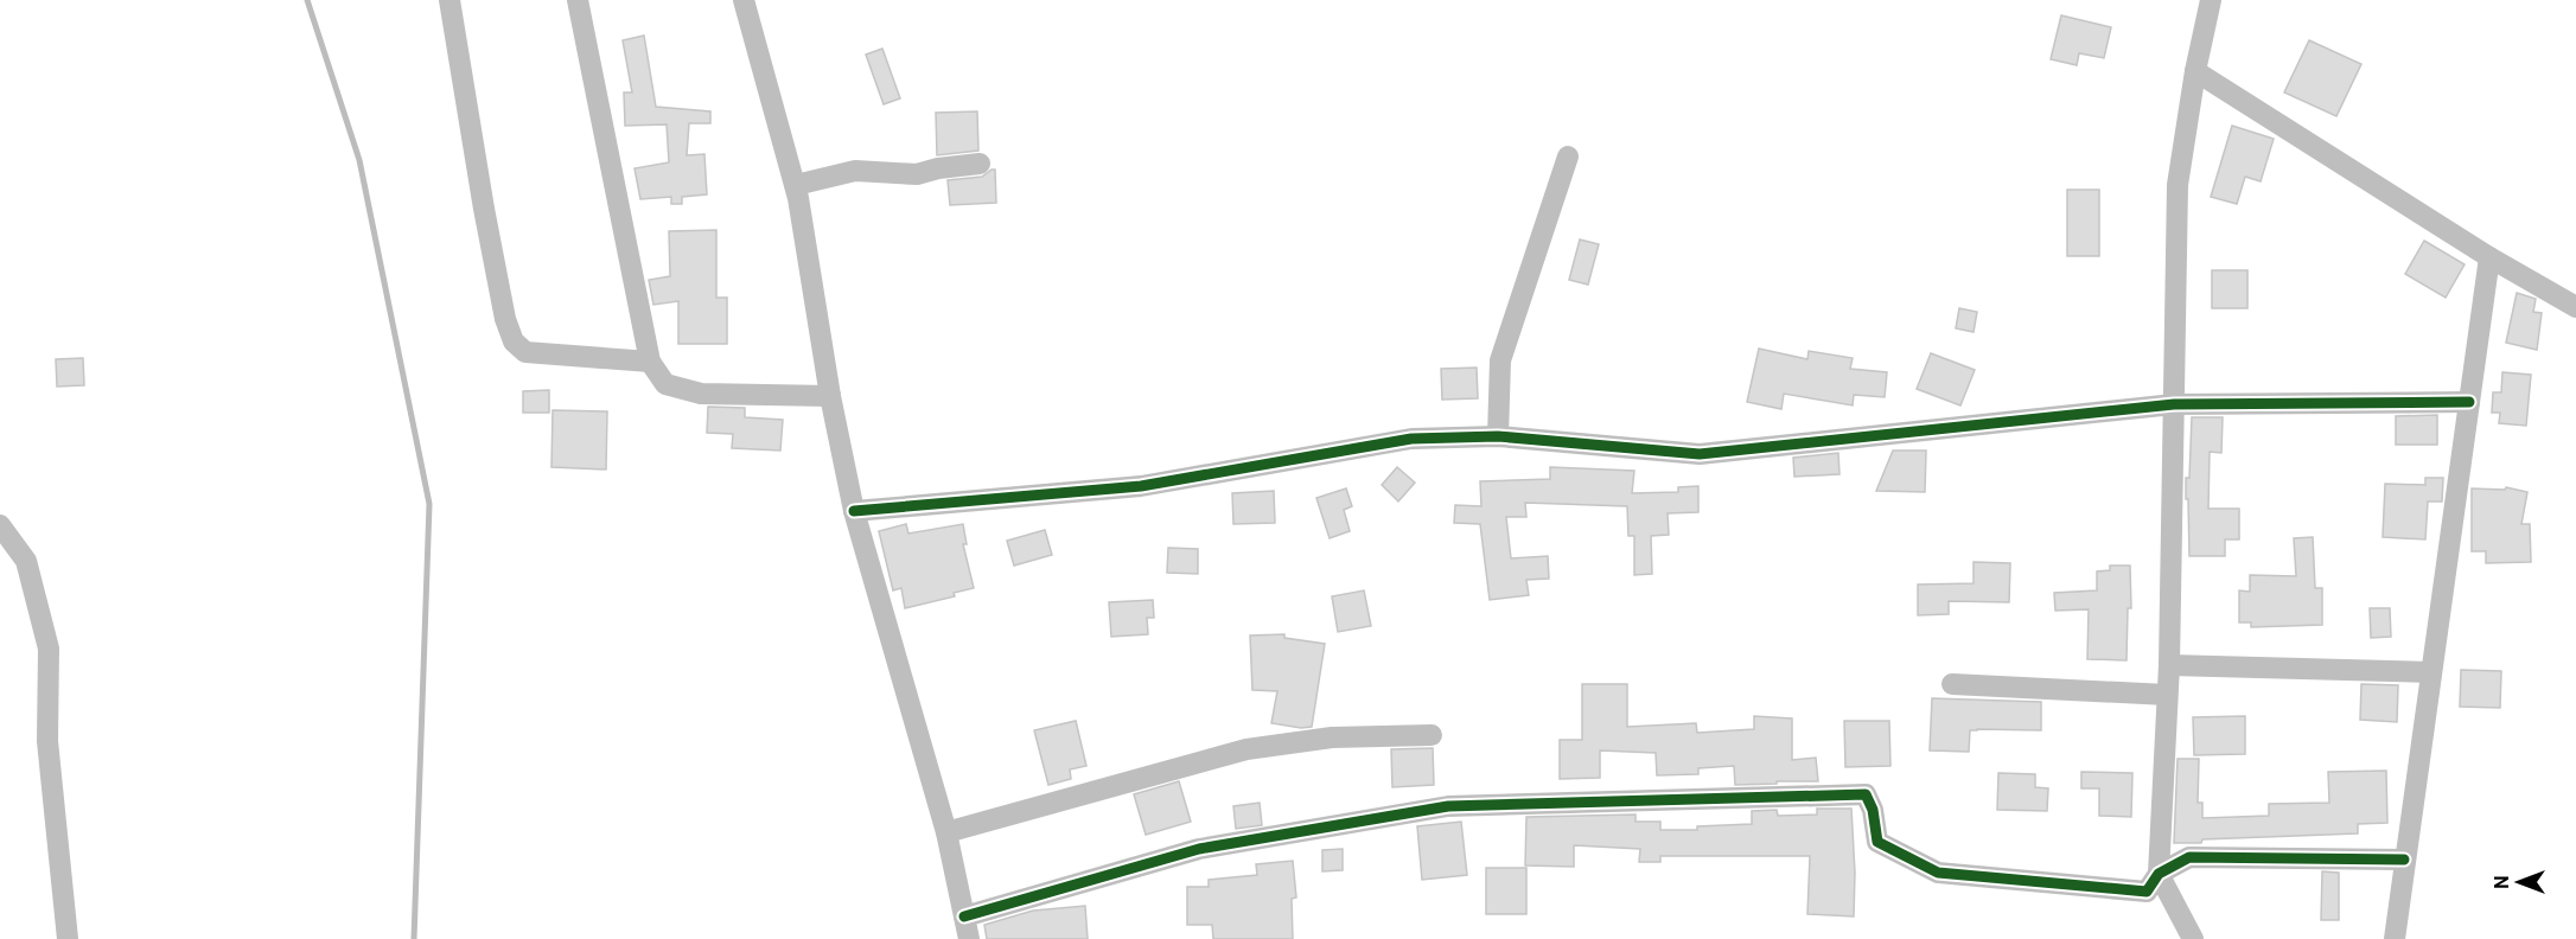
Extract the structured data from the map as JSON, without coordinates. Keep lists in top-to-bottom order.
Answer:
{
  "north": "left"
}
